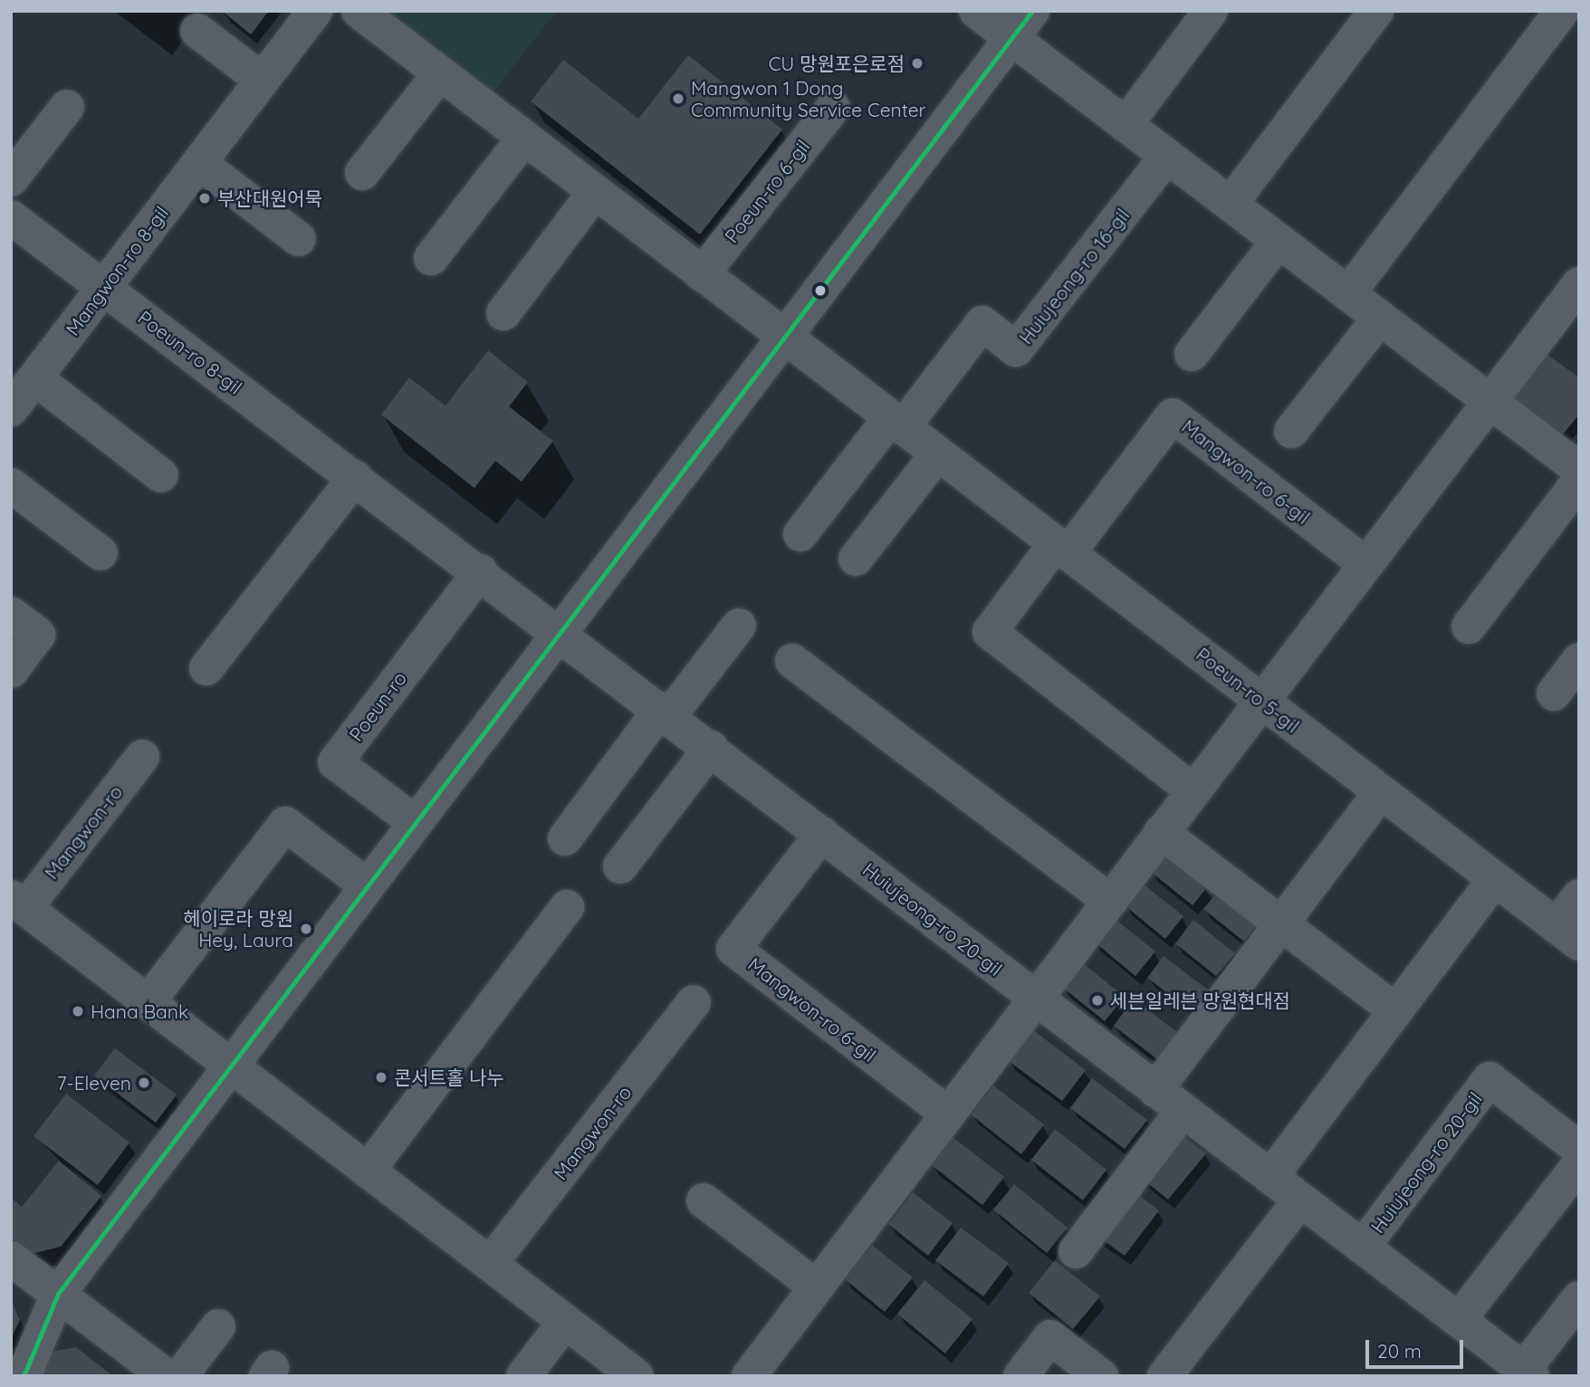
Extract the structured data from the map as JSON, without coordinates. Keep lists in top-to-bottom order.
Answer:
{
  "streets": {
    "street": [
      "Poeun-ro 6-gil",
      "Mangwon-ro 8-gil",
      "Huiujeong-ro 16-gil",
      "Poeun-ro 8-gil",
      "Mangwon-ro 6-gil",
      "Poeun-ro 5-gil",
      "Poeun-ro",
      "Mangwon-ro",
      "Huiujeong-ro 20-gil"
    ]
  },
  "crossings": [
    ["Mangwon-ro 8-gil", "Poeun-ro 8-gil"],
    ["Huiujeong-ro 16-gil", "Poeun-ro 5-gil"],
    ["Poeun-ro 8-gil", "Poeun-ro"],
    ["Poeun-ro 8-gil", "Huiujeong-ro 20-gil"],
    ["Mangwon-ro 6-gil", "Poeun-ro 5-gil"],
    ["Mangwon-ro 6-gil", "Huiujeong-ro 20-gil"]
  ],
  "places": [
    "CU 망원포은로점",
    "Mangwon 1 Dong Community Service Center",
    "부산대원어묵",
    "헤이로라 망원 Hey, Laura",
    "세븐일레븐 망원현대점",
    "Hana Bank",
    "콘서트홀 나누",
    "7-Eleven"
  ],
  "scale_bar": "20 m"
}
